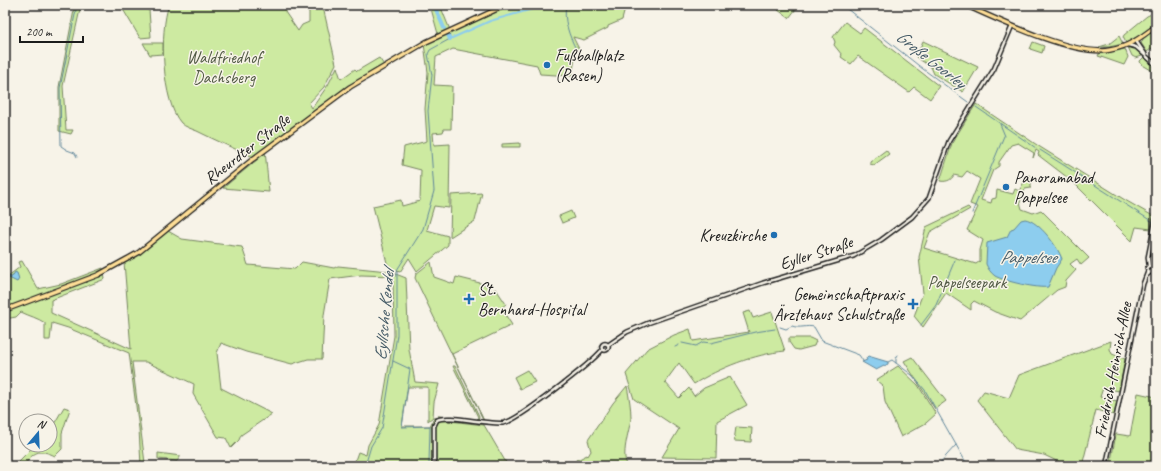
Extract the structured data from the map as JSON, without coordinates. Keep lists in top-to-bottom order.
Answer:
{
  "streets": {
    "main road": ["Rheurdter Straße", "Eyller Straße", "Friedrich-Heinrich-Allee"]
  },
  "water": ["Große Goorley", "Pappelsee", "Eyllsche Kendel"],
  "parks": ["Waldfriedhof Dachsberg", "Pappelseepark"],
  "places": {
    "other": ["Fußballplatz (Rasen)", "Panoramabad Pappelsee", "Kreuzkirche"],
    "health": ["St. Bernhard-Hospital", "Gemeinschaftpraxis Ärztehaus Schulstraße"]
  },
  "scale_bar": "200 m",
  "north": "top"
}
